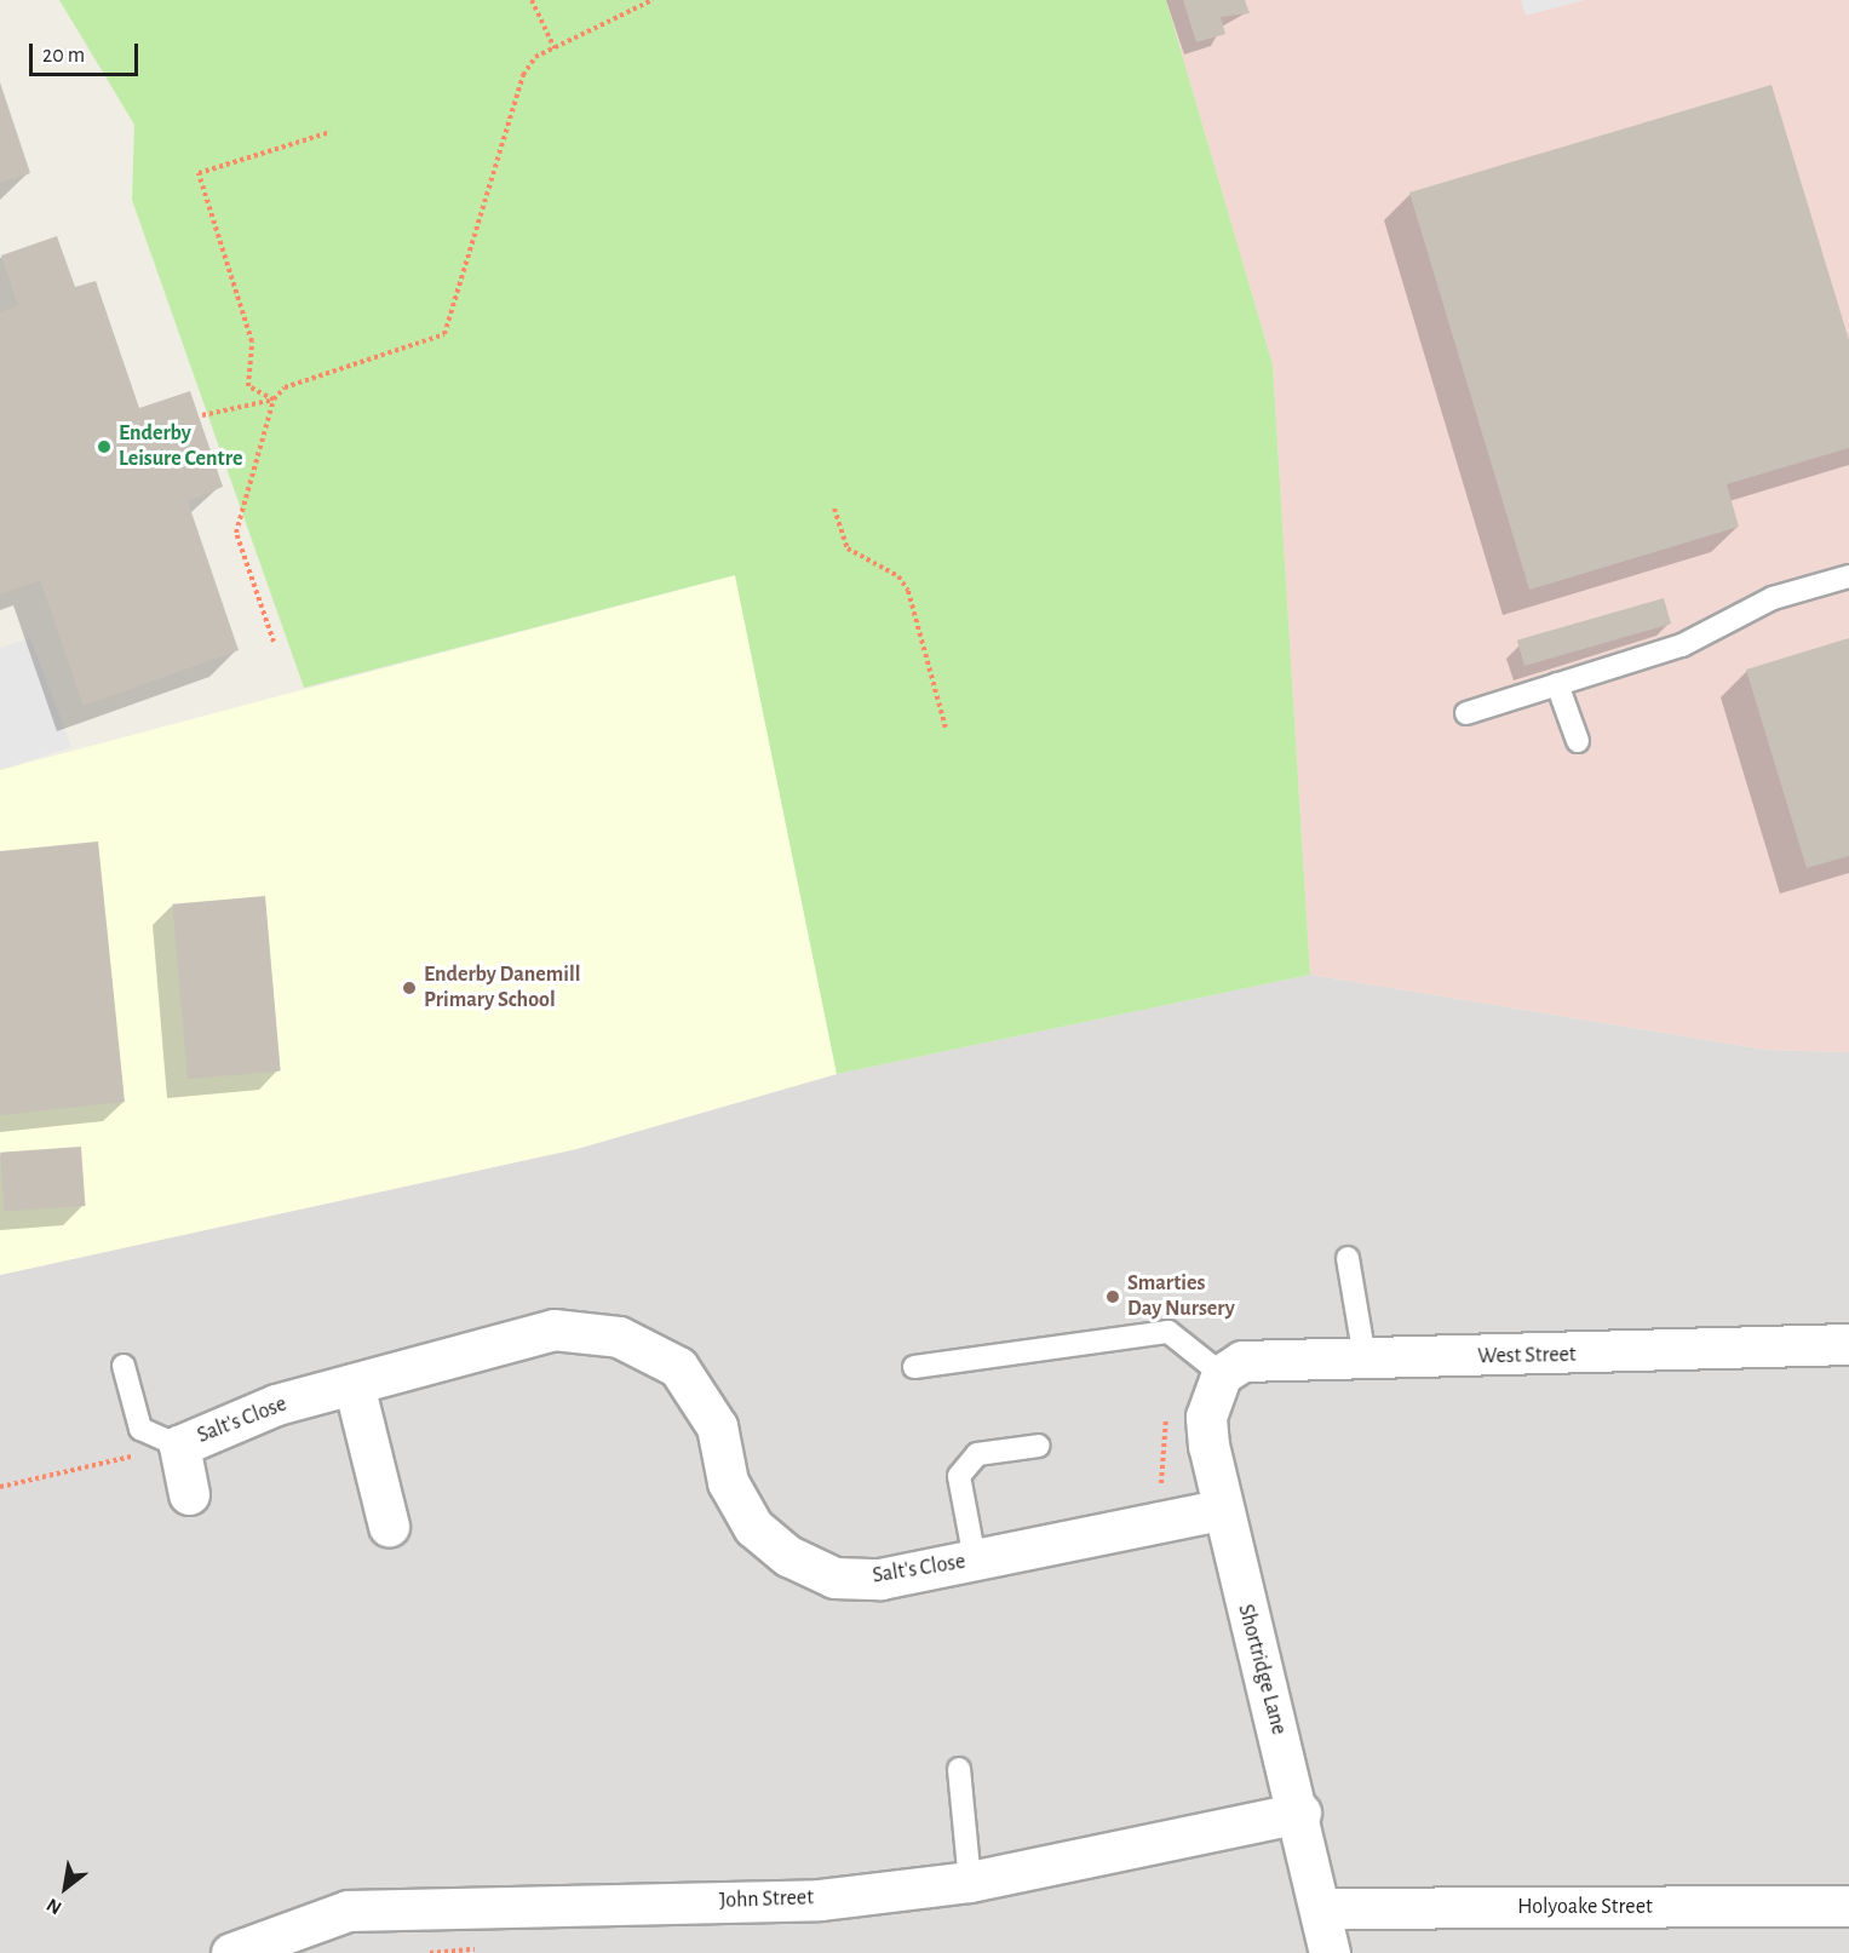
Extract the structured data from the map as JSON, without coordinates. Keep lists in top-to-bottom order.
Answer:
{
  "streets": {
    "street": [
      "West Street",
      "Salt's Close",
      "Shortridge Lane",
      "John Street",
      "Holyoake Street"
    ]
  },
  "crossings": [
    ["West Street", "Shortridge Lane"],
    ["Salt's Close", "Shortridge Lane"],
    ["Shortridge Lane", "John Street"],
    ["Shortridge Lane", "Holyoake Street"]
  ],
  "places": ["Enderby Leisure Centre", "Enderby Danemill Primary School", "Smarties Day Nursery"],
  "scale_bar": "20 m",
  "north": "bottom left"
}
